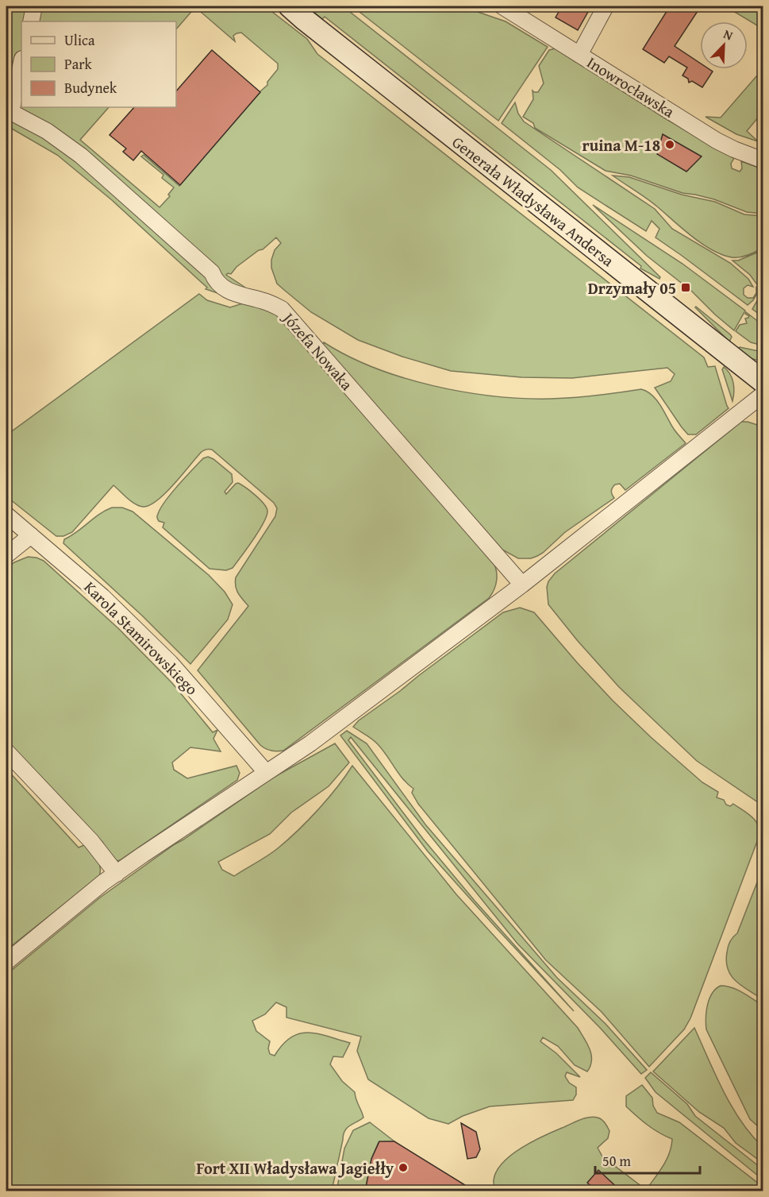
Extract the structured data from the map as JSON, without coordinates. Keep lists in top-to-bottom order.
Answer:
{
  "streets": {
    "main road": ["Generała Władysława Andersa"],
    "street": ["Inowrocławska", "Józefa Nowaka", "Karola Stamirowskiego"]
  },
  "places": {
    "other": ["ruina M-18", "Fort XII Władysława Jagiełły"],
    "transit": ["Drzymały 05"]
  },
  "legend": ["Ulica", "Park", "Budynek"],
  "scale_bar": "50 m",
  "north": "top right"
}
